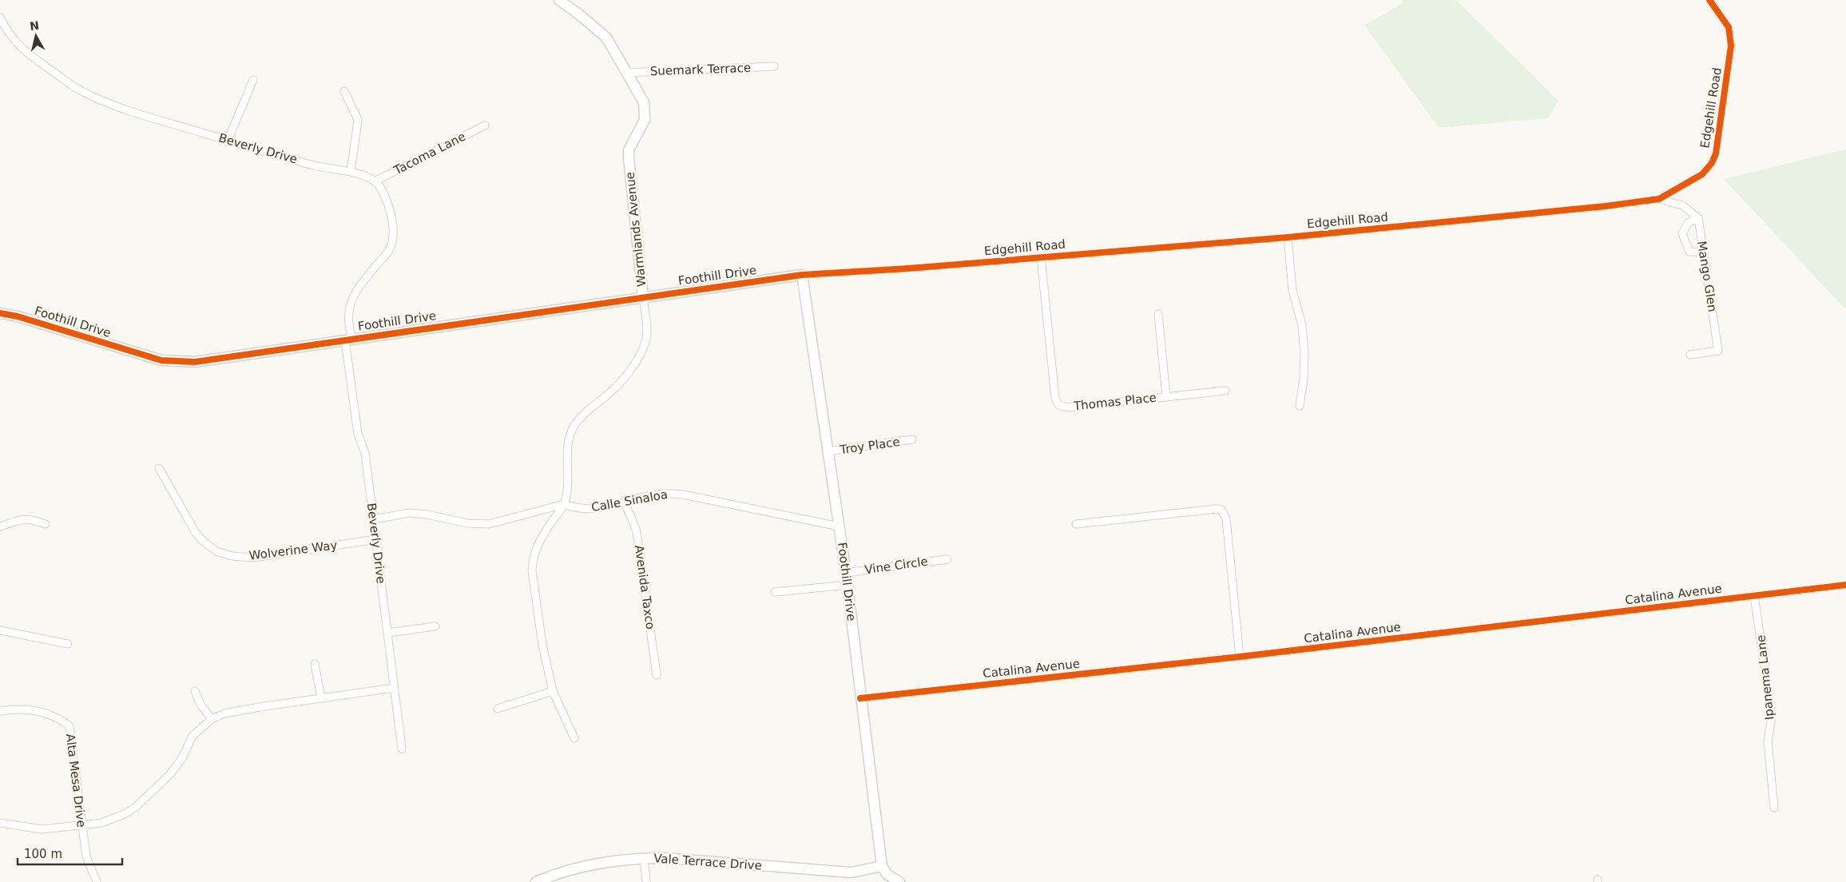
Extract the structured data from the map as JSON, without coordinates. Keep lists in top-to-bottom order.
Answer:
{
  "streets": {
    "street": [
      "Suemark Terrace",
      "Edgehill Road",
      "Beverly Drive",
      "Tacoma Lane",
      "Warmlands Avenue",
      "Foothill Drive",
      "Mango Glen",
      "Thomas Place",
      "Troy Place",
      "Calle Sinaloa",
      "Wolverine Way",
      "Vine Circle",
      "Avenida Taxco",
      "Catalina Avenue",
      "Ipanema Lane",
      "Alta Mesa Drive",
      "Vale Terrace Drive"
    ]
  },
  "crossings": [
    ["Suemark Terrace", "Warmlands Avenue"],
    ["Edgehill Road", "Foothill Drive"],
    ["Edgehill Road", "Thomas Place"],
    ["Beverly Drive", "Tacoma Lane"],
    ["Beverly Drive", "Foothill Drive"],
    ["Beverly Drive", "Calle Sinaloa"],
    ["Beverly Drive", "Wolverine Way"],
    ["Warmlands Avenue", "Foothill Drive"],
    ["Warmlands Avenue", "Calle Sinaloa"],
    ["Foothill Drive", "Troy Place"],
    ["Foothill Drive", "Calle Sinaloa"],
    ["Foothill Drive", "Vine Circle"],
    ["Foothill Drive", "Catalina Avenue"],
    ["Foothill Drive", "Vale Terrace Drive"],
    ["Calle Sinaloa", "Avenida Taxco"],
    ["Catalina Avenue", "Ipanema Lane"]
  ],
  "scale_bar": "100 m",
  "north": "top"
}
